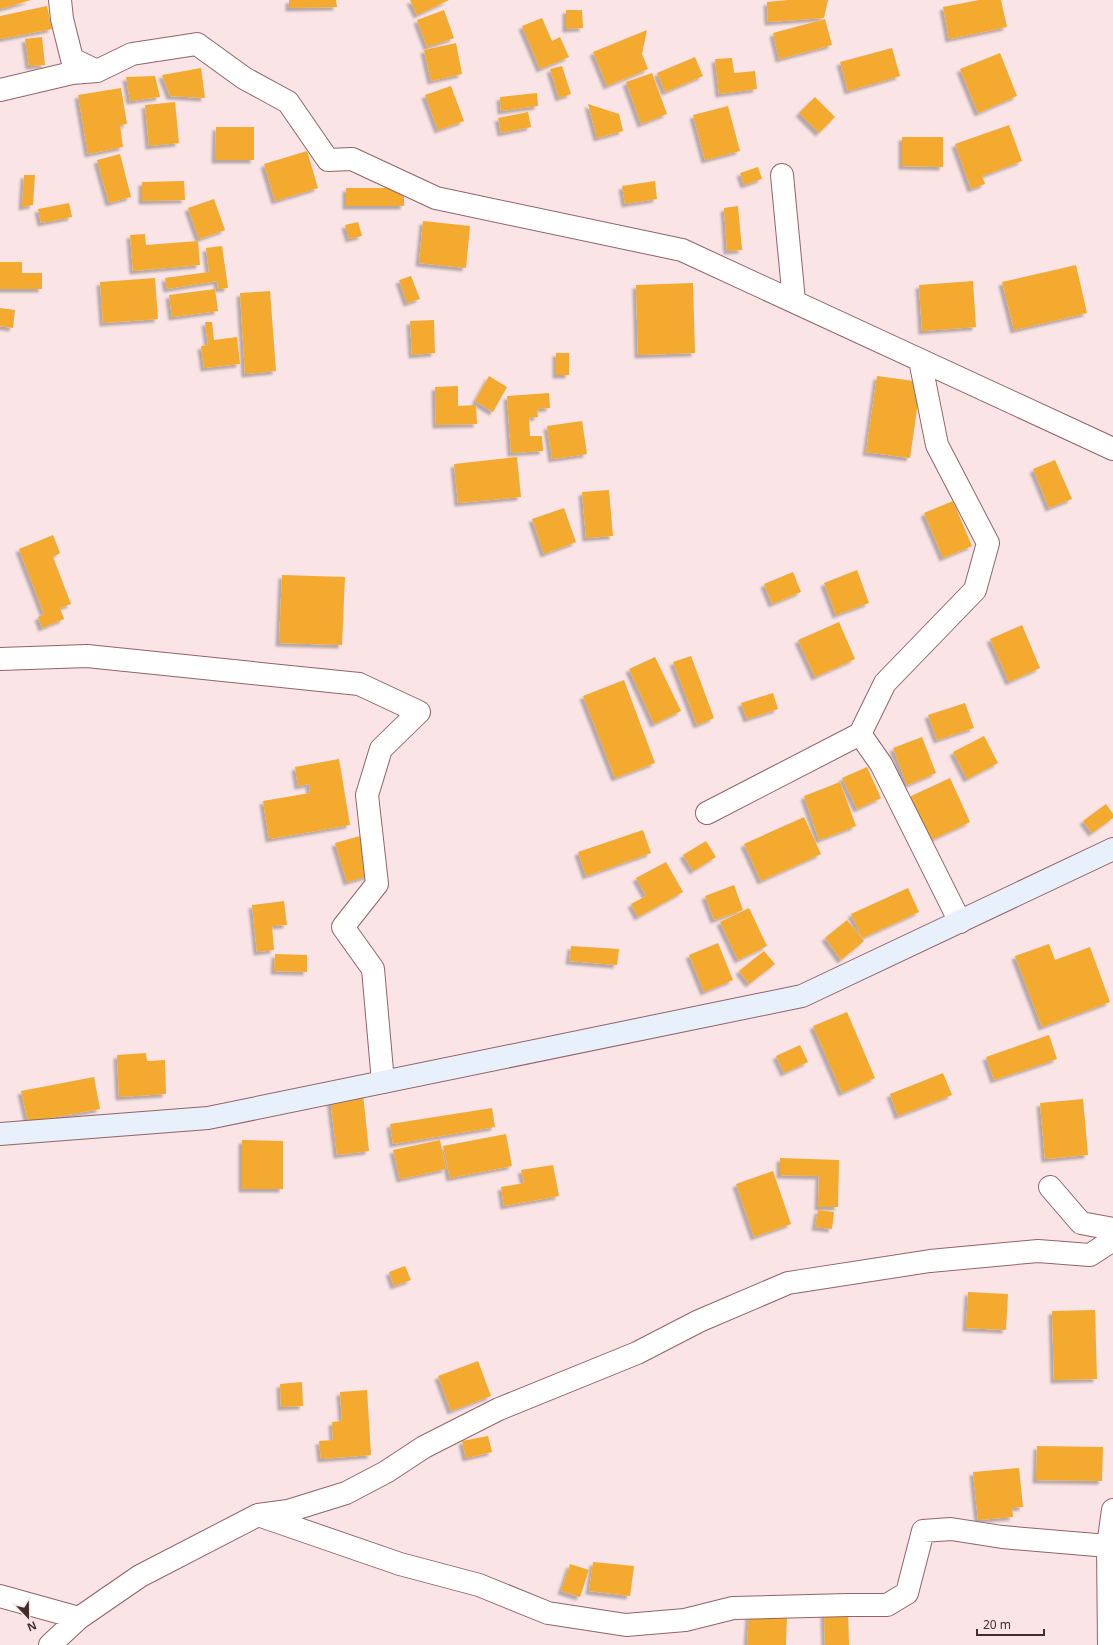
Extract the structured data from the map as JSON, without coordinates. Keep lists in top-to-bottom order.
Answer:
{
  "scale_bar": "20 m",
  "north": "bottom"
}
